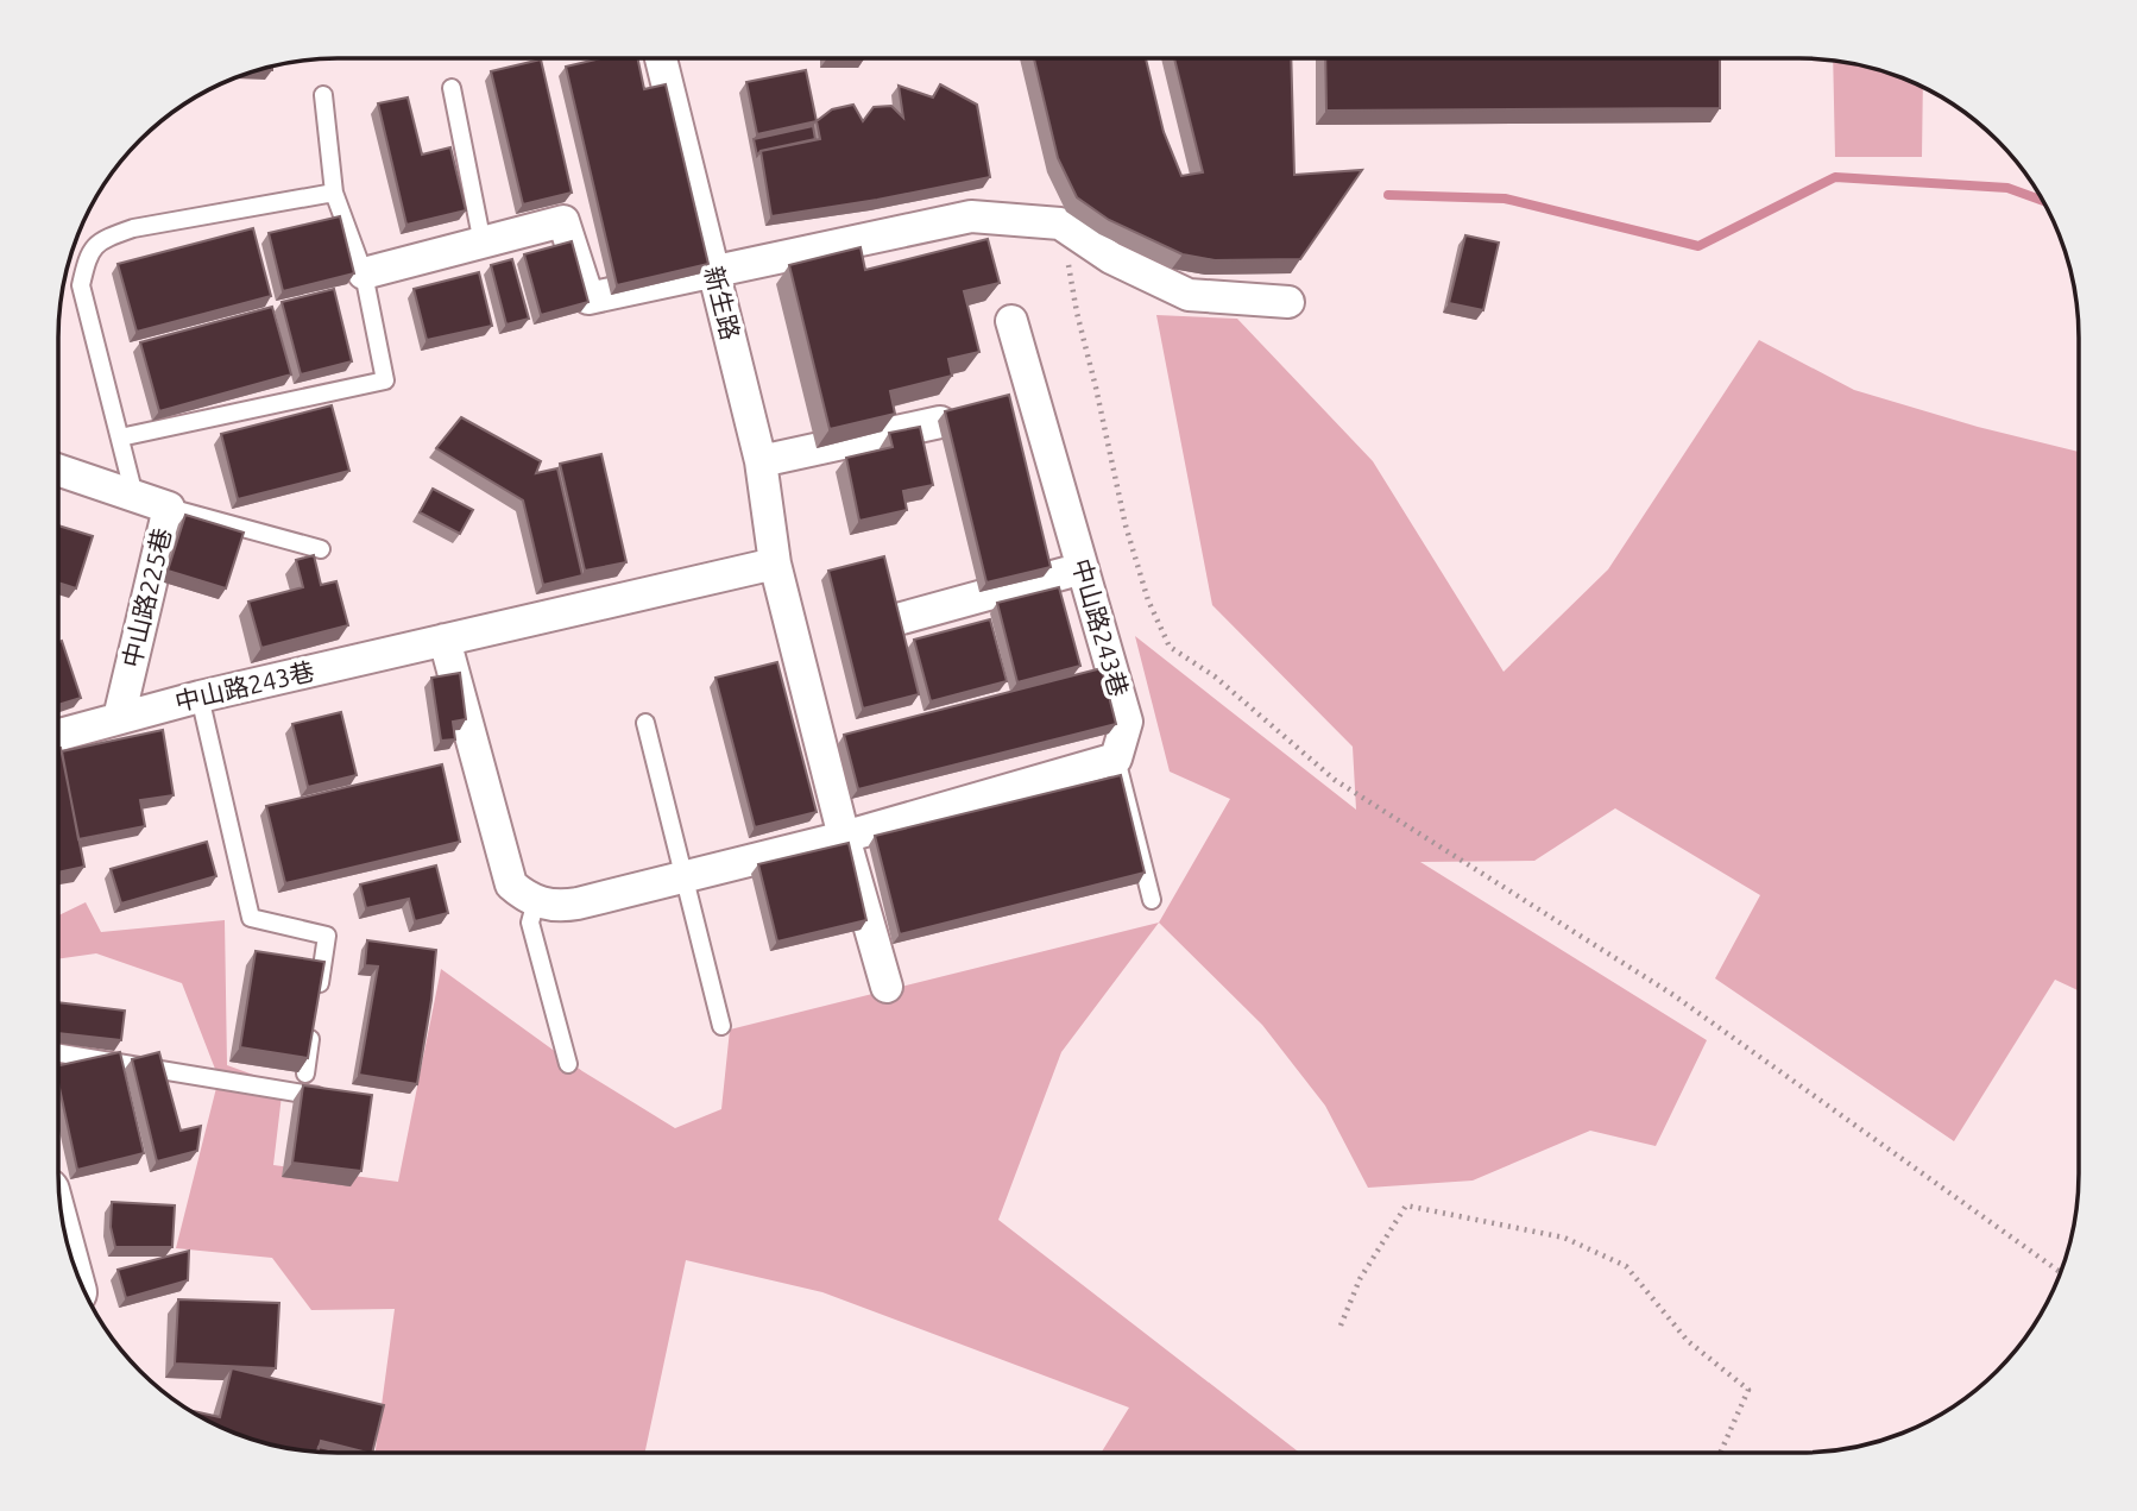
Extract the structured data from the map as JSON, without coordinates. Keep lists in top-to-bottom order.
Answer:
{
  "streets": {
    "street": ["新生路", "中山路225巷", "中山路243巷"]
  },
  "crossings": [
    ["新生路", "中山路243巷"],
    ["中山路225巷", "中山路243巷"]
  ]
}
